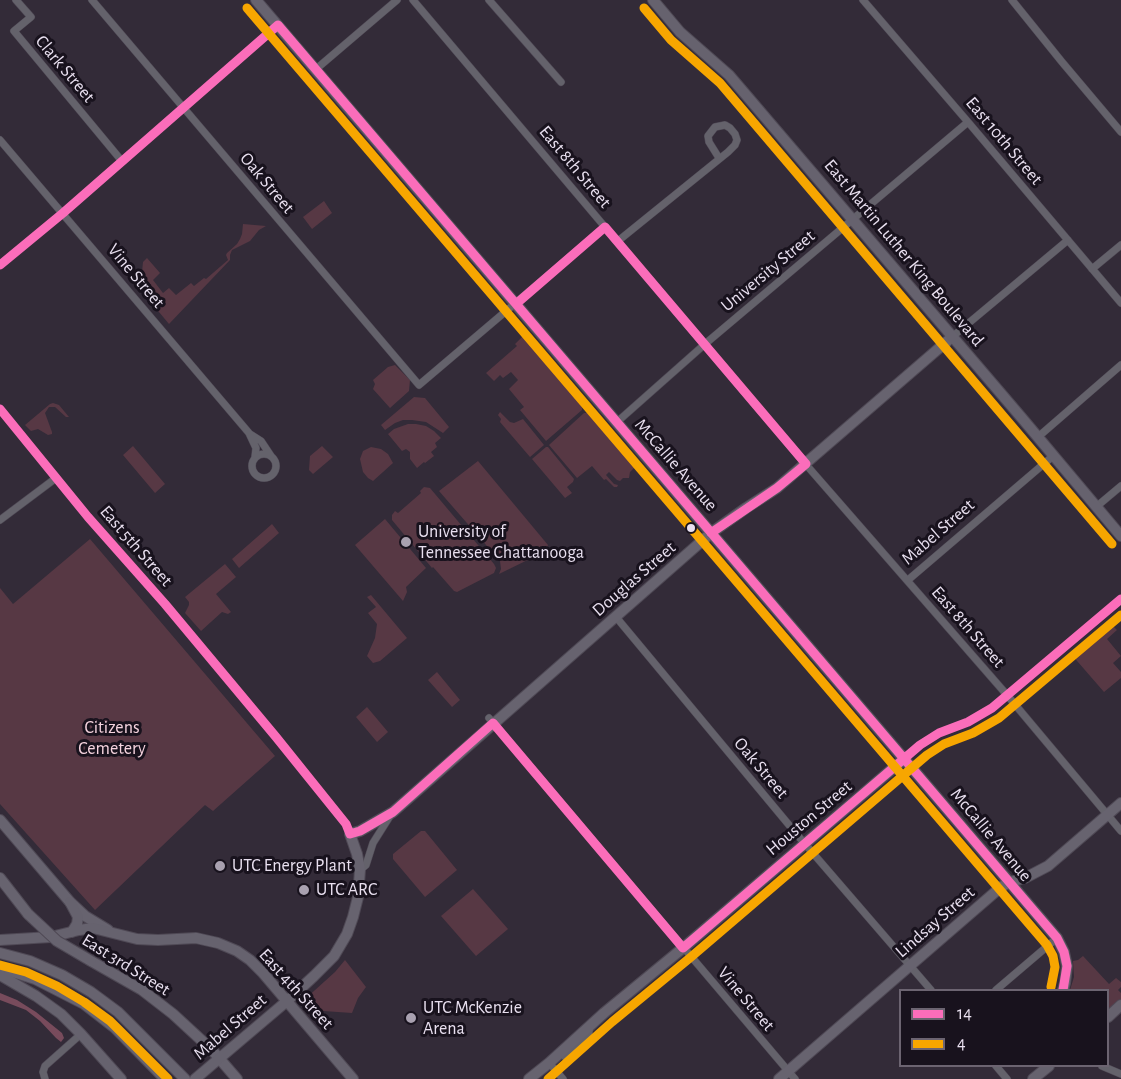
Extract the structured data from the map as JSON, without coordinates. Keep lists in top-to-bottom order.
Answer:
{
  "streets": {
    "main road": [
      "East Martin Luther King Boulevard",
      "McCallie Avenue",
      "Mabel Street",
      "East 5th Street",
      "Douglas Street",
      "Houston Street",
      "Lindsay Street",
      "East 3rd Street",
      "East 4th Street"
    ],
    "street": [
      "Clark Street",
      "East 10th Street",
      "East 8th Street",
      "Oak Street",
      "University Street",
      "Vine Street"
    ]
  },
  "crossings": [
    ["East 10th Street", "University Street"],
    ["East 10th Street", "Douglas Street"],
    ["East 8th Street", "University Street"],
    ["East 8th Street", "Mabel Street"],
    ["East 8th Street", "Douglas Street"],
    ["East 8th Street", "Houston Street"],
    ["East 8th Street", "Lindsay Street"],
    ["Oak Street", "McCallie Avenue"],
    ["Oak Street", "Douglas Street"],
    ["Oak Street", "Houston Street"],
    ["Oak Street", "Lindsay Street"],
    ["East Martin Luther King Boulevard", "University Street"],
    ["East Martin Luther King Boulevard", "Mabel Street"],
    ["East Martin Luther King Boulevard", "Douglas Street"],
    ["University Street", "McCallie Avenue"],
    ["Vine Street", "Douglas Street"],
    ["Vine Street", "Houston Street"],
    ["Vine Street", "Lindsay Street"],
    ["McCallie Avenue", "Douglas Street"],
    ["McCallie Avenue", "Houston Street"],
    ["McCallie Avenue", "Lindsay Street"],
    ["Mabel Street", "East 5th Street"],
    ["Mabel Street", "Douglas Street"],
    ["Mabel Street", "East 3rd Street"],
    ["Mabel Street", "East 4th Street"],
    ["East 5th Street", "Douglas Street"],
    ["East 5th Street", "East 4th Street"]
  ],
  "parks": ["Citizens Cemetery"],
  "places": [
    "University of Tennessee Chattanooga",
    "UTC Energy Plant",
    "UTC ARC",
    "UTC McKenzie Arena"
  ],
  "lines": ["transit line 4", "transit line 14"],
  "legend": ["14", "4"]
}
